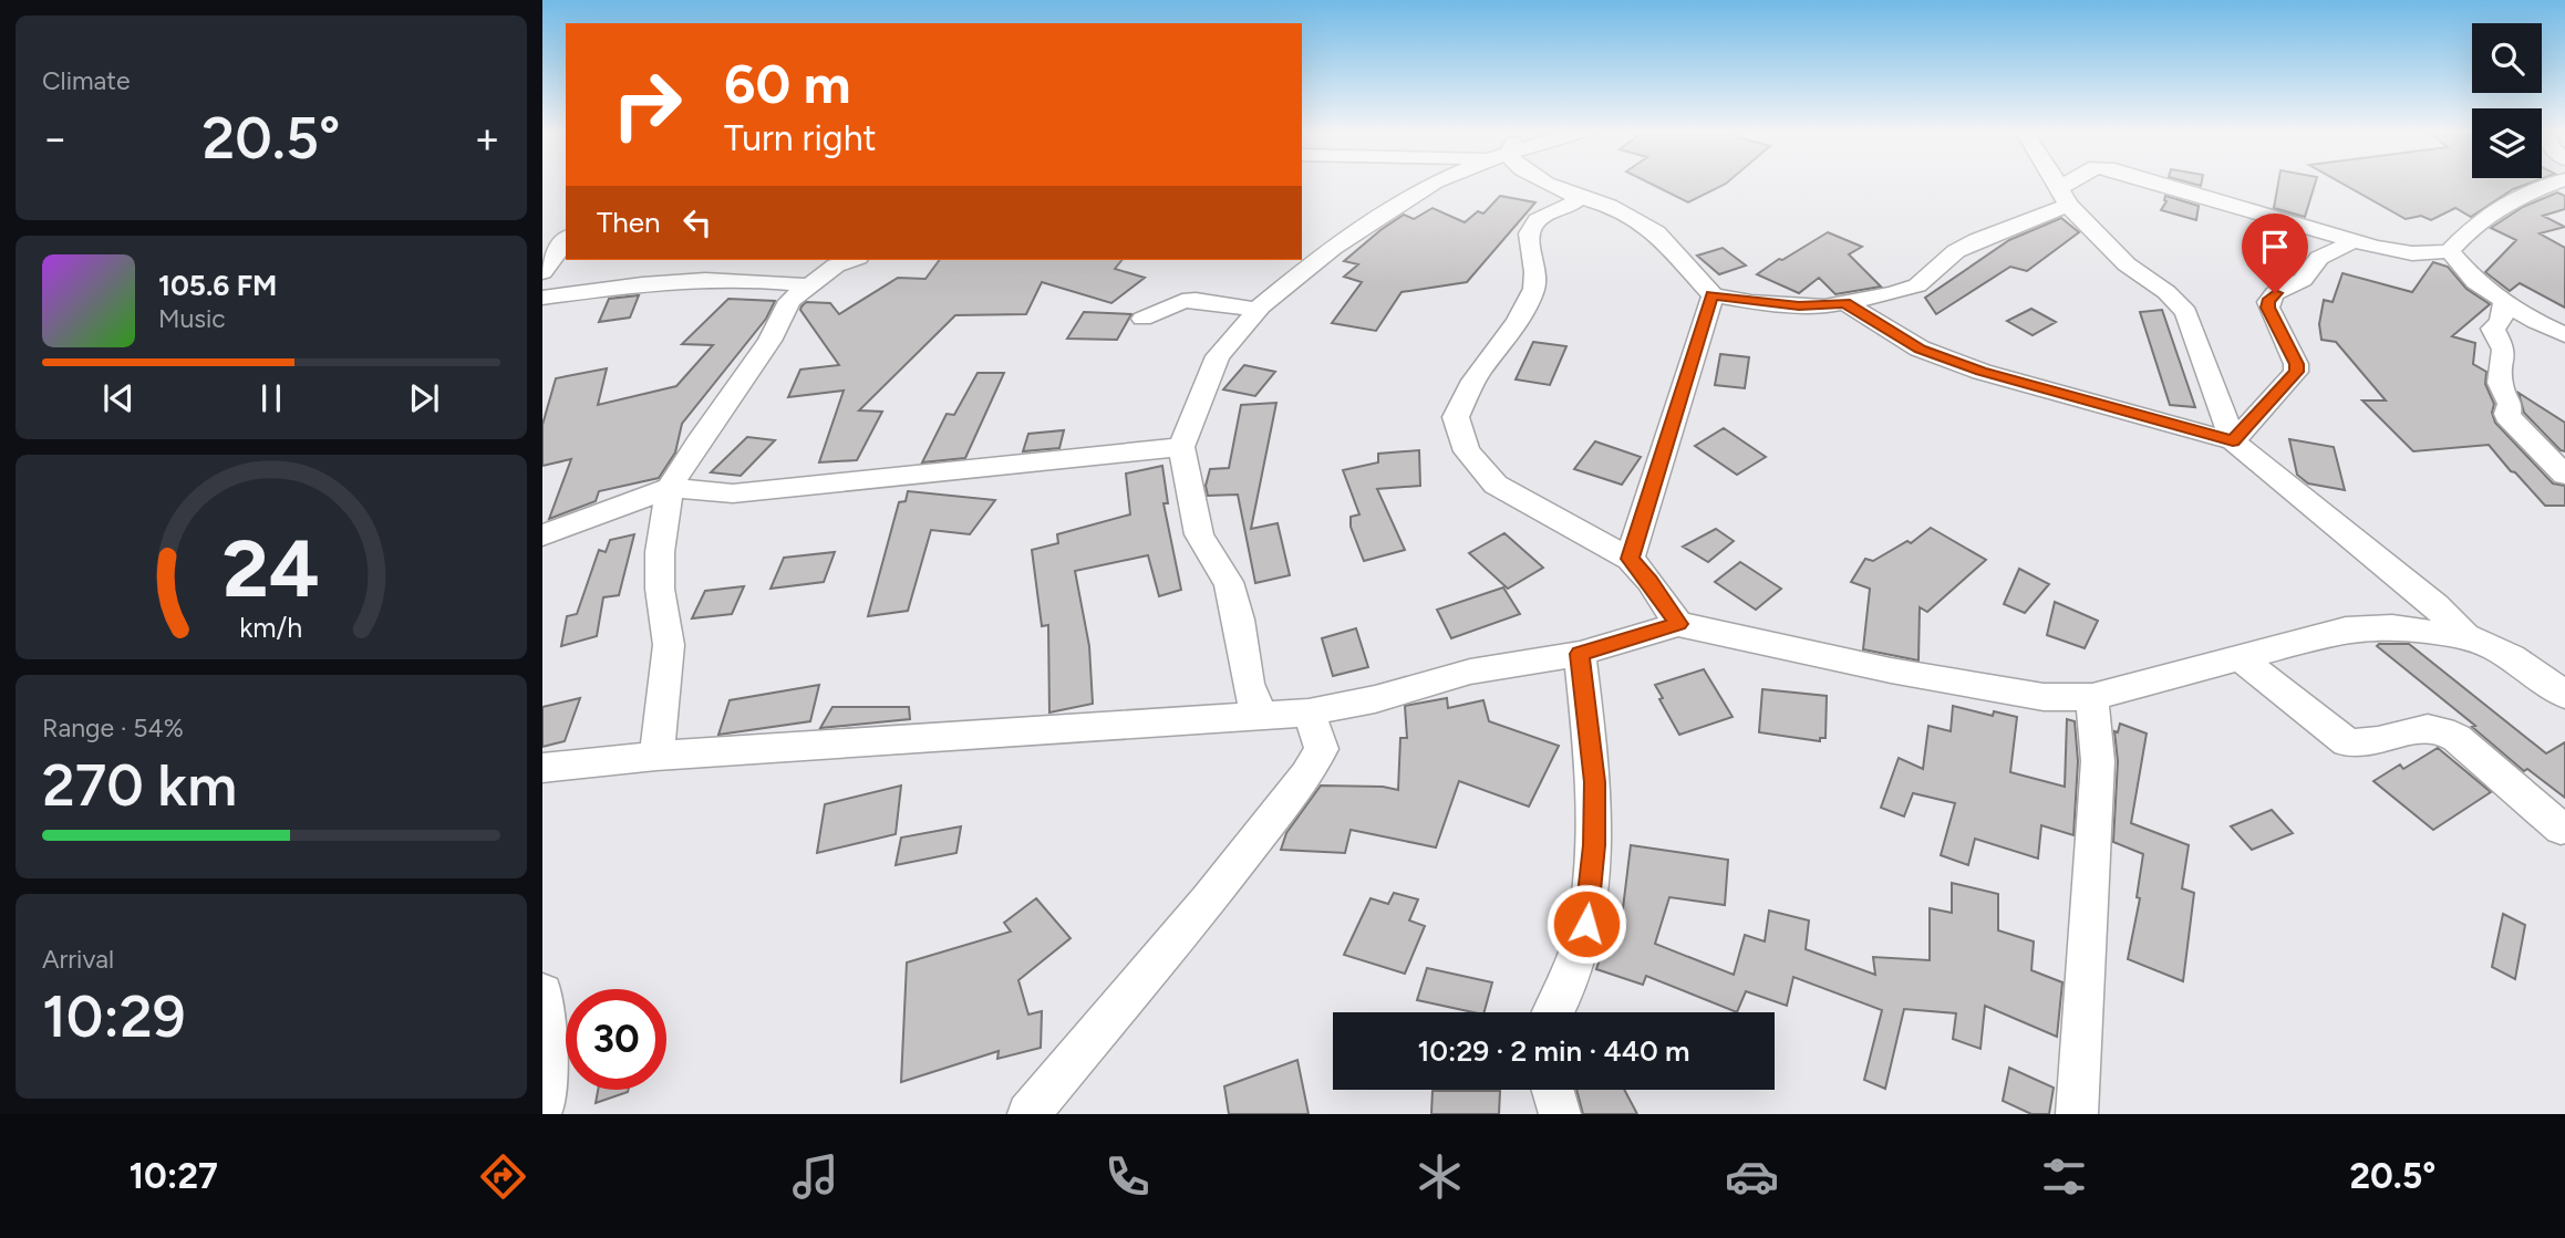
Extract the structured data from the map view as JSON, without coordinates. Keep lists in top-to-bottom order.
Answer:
{
  "page": {
    "tile": [
      "Climate",
      ["Range · 54%", "270 km"],
      ["Arrival", "10:29"]
    ],
    "turn": ["60 m", "Turn right"],
    "heat": ["−", "20.5°", "+"],
    "then": "Then",
    "song": ["105.6 FM", "Music"],
    "limit": "30",
    "trip": "10:29 · 2 min · 440 m",
    "tabs": ["10:27", "20.5°"],
    "gauge": ["24", "km/h"]
  }
}
